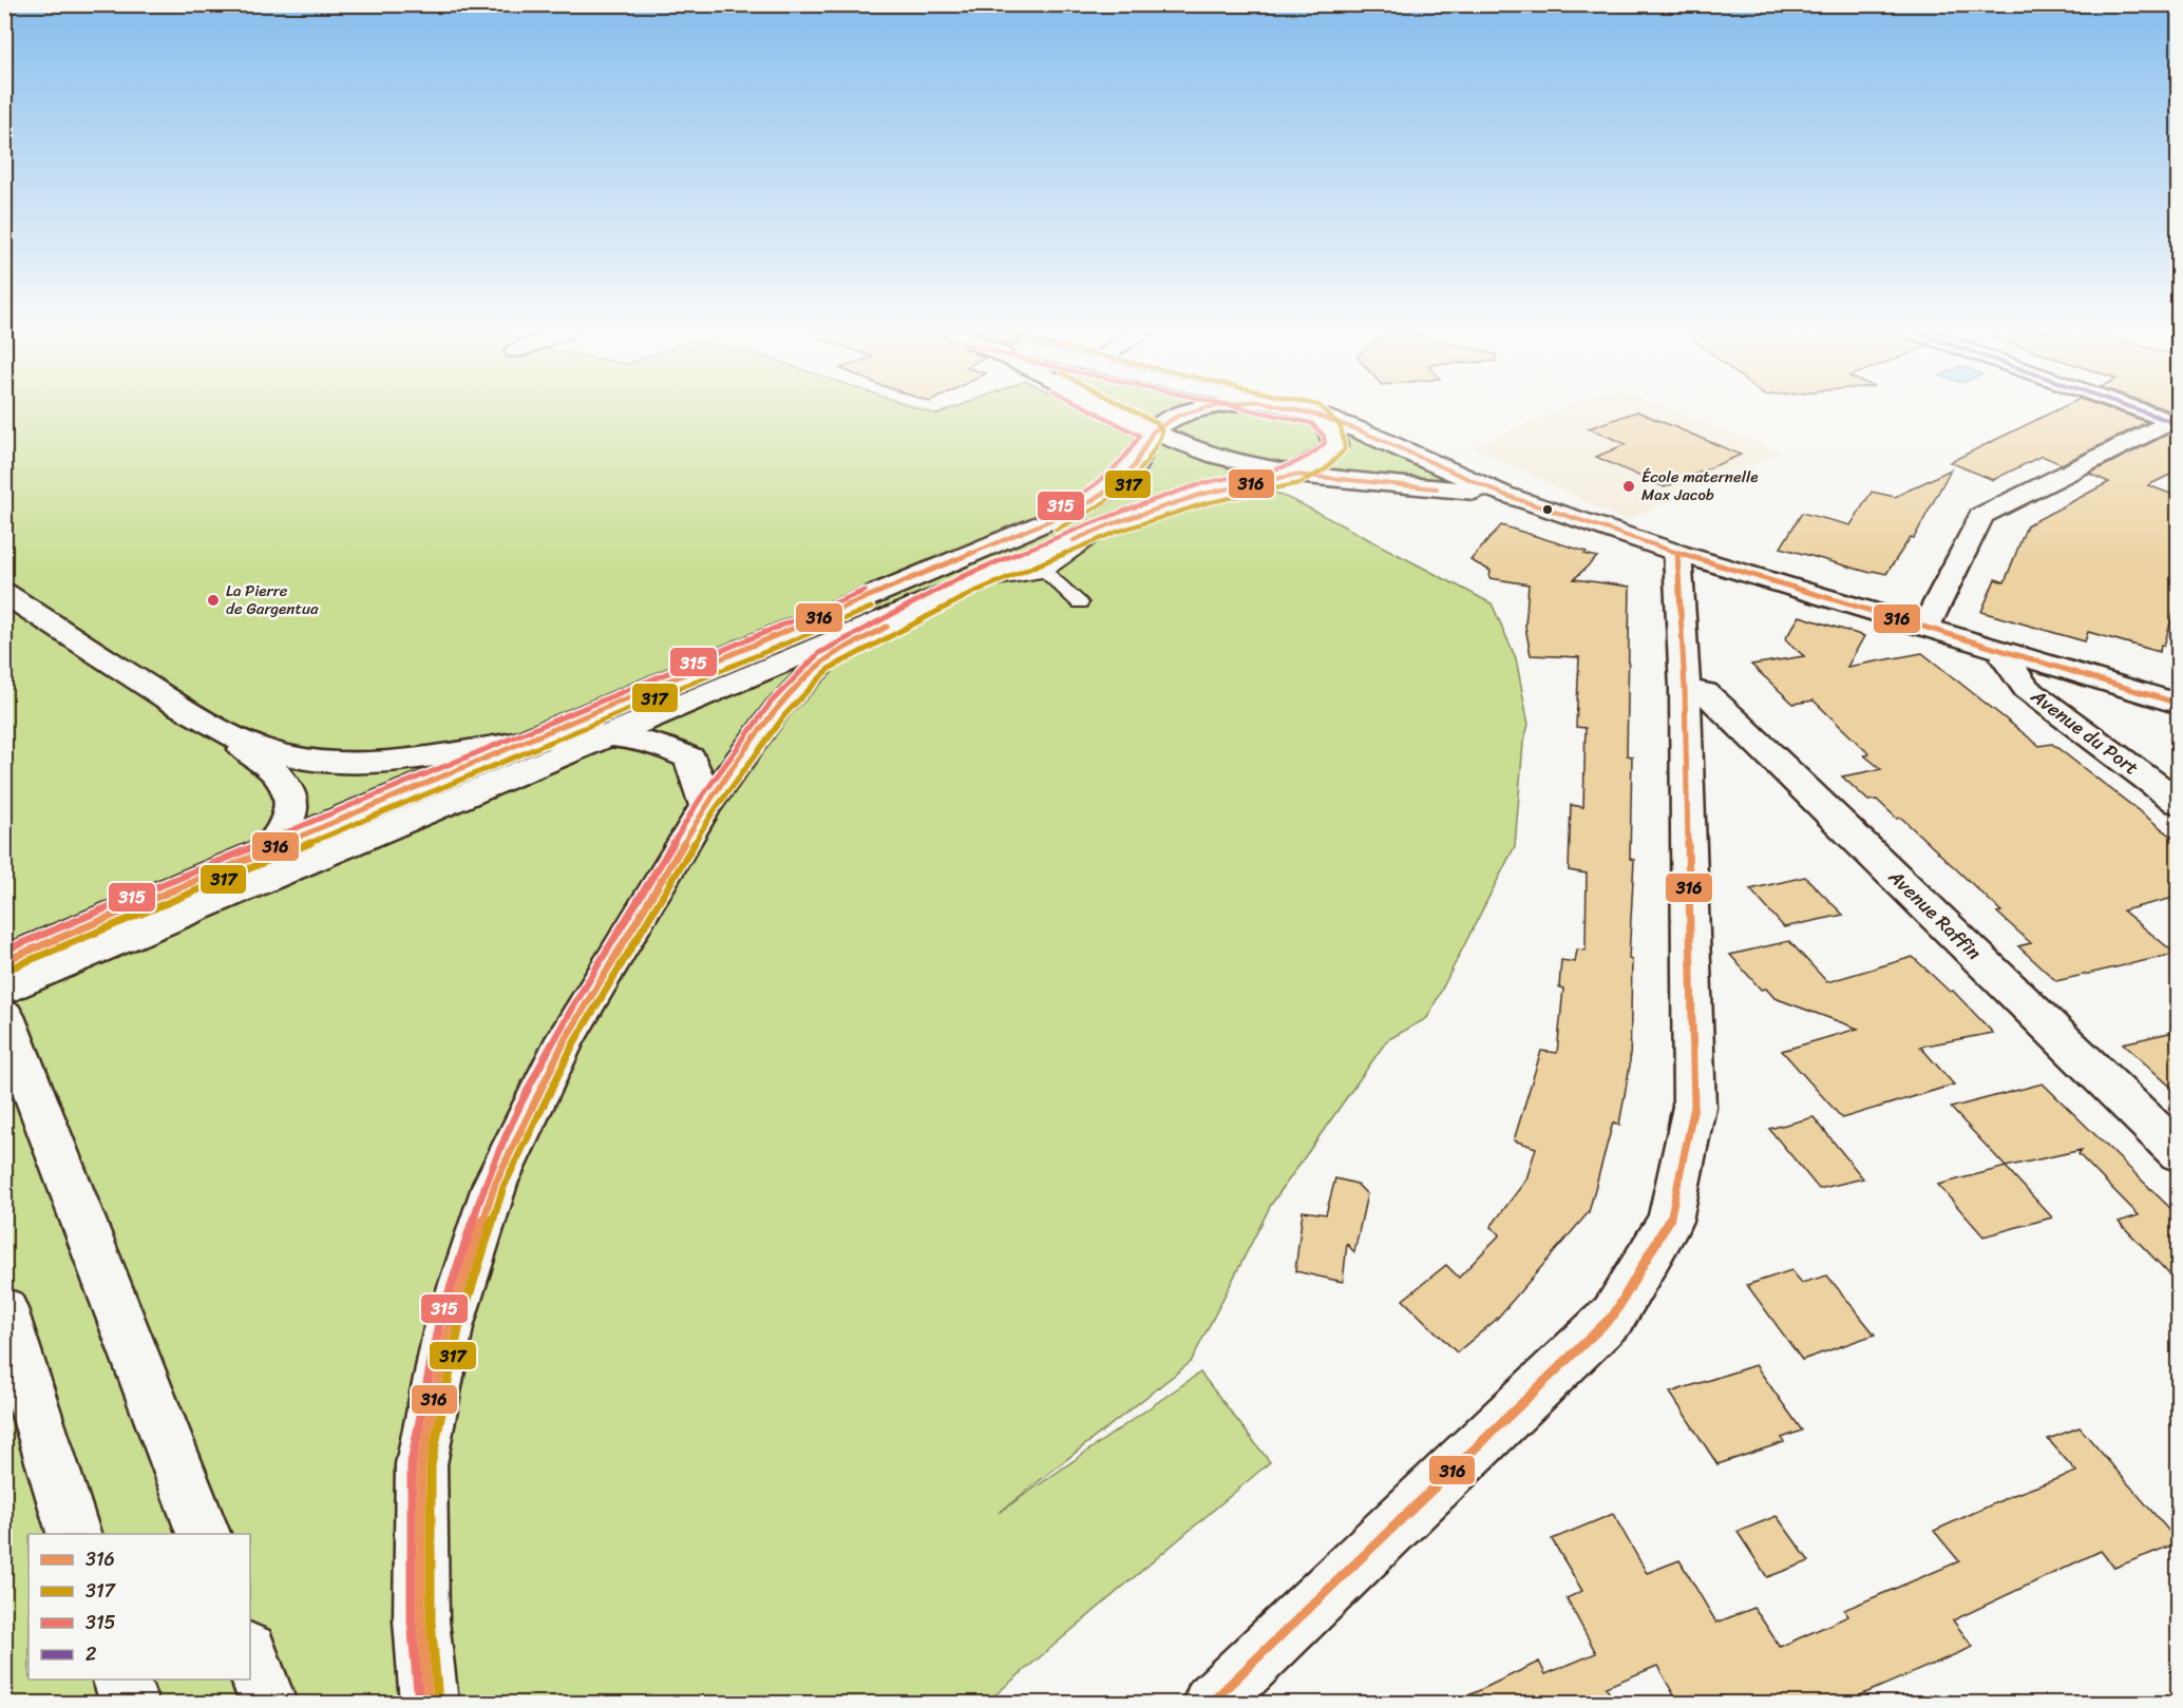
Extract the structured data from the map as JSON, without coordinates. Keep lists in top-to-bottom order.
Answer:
{
  "streets": {
    "main road": ["Avenue du Port", "Avenue Raffin"]
  },
  "places": ["École maternelle Max Jacob", "La Pierre de Gargentua"],
  "lines": [
    "transit line 316",
    "transit line 317",
    "transit line 315",
    "transit line 2"
  ],
  "legend": [
    "316",
    "317",
    "315",
    "2"
  ]
}
